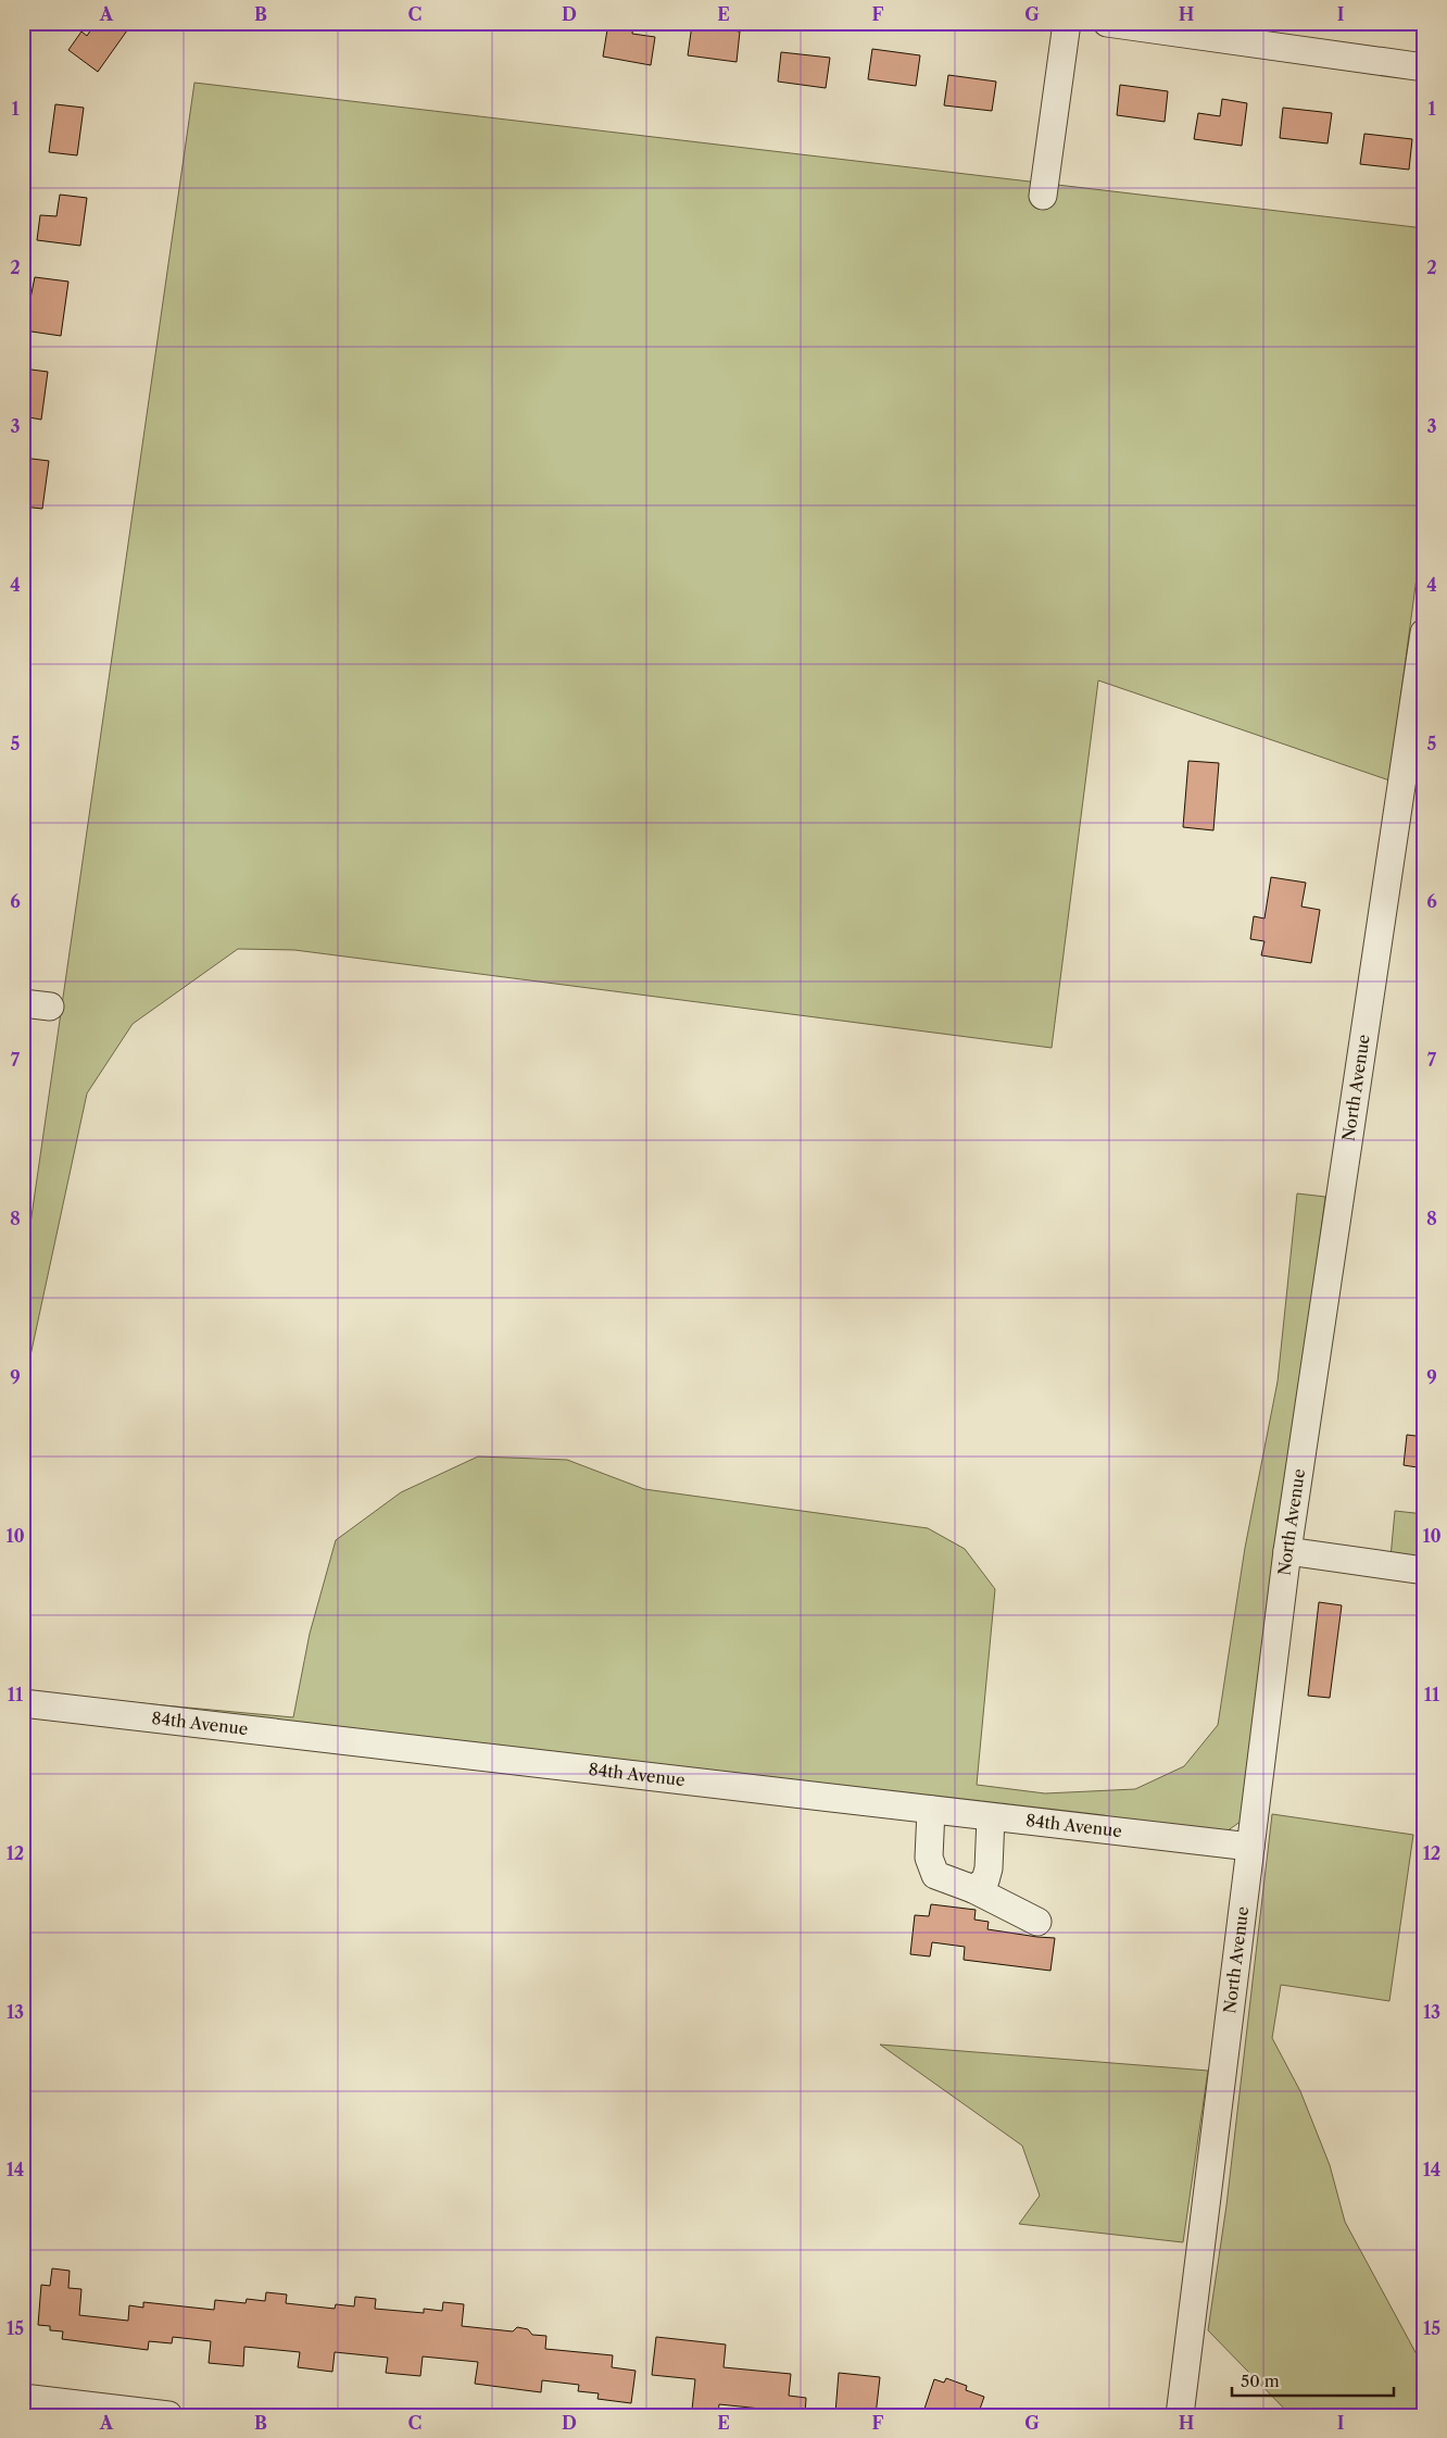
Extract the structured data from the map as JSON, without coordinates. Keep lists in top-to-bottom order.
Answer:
{
  "streets": {
    "street": ["North Avenue", "84th Avenue"]
  },
  "crossings": [
    ["North Avenue", "84th Avenue"]
  ],
  "scale_bar": "50 m",
  "grid": {
    "columns": [
      "A",
      "B",
      "C",
      "D",
      "E",
      "F",
      "G",
      "H",
      "I"
    ],
    "rows": [
      "1",
      "2",
      "3",
      "4",
      "5",
      "6",
      "7",
      "8",
      "9",
      "10",
      "11",
      "12",
      "13",
      "14",
      "15"
    ]
  }
}
